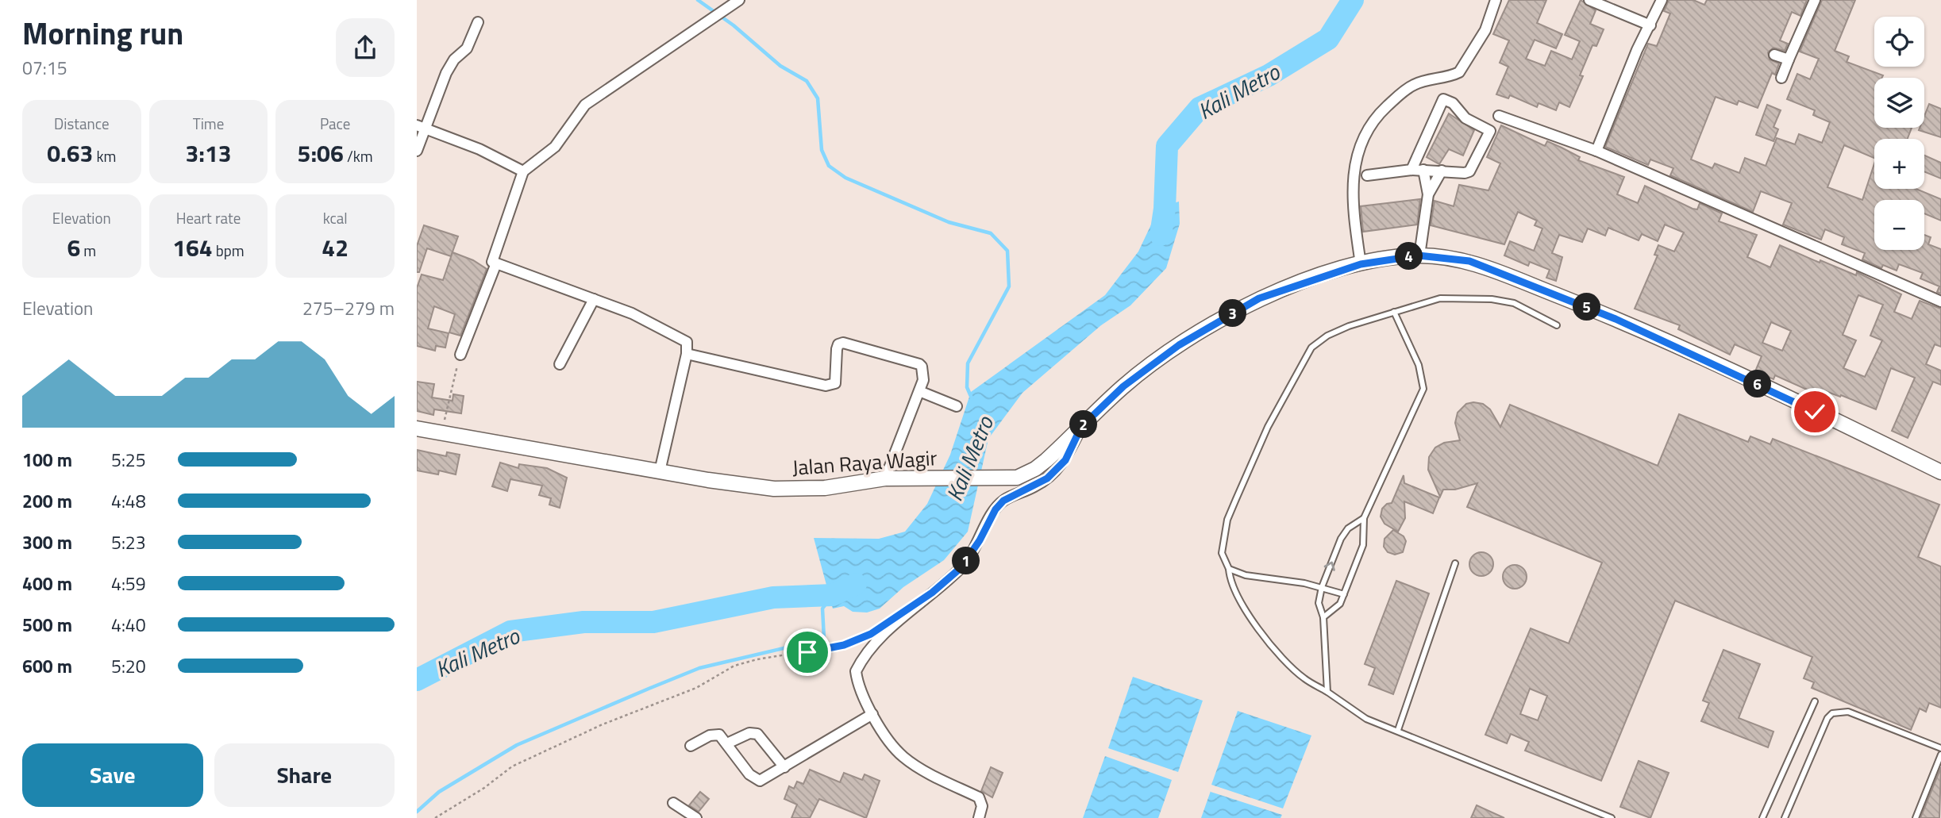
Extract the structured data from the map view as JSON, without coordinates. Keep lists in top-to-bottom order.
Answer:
{
  "streets": {
    "main road": ["Jalan Raya Wagir"]
  },
  "water": ["Kali Metro"],
  "page": {
    "heading": ["Morning run", "07:15"],
    "map_buttons": ["+", "−"],
    "stats": [
      ["Distance", "0.63 km"],
      ["Time", "3:13"],
      ["Pace", "5:06 /km"],
      ["Elevation", "6 m"],
      ["Heart rate", "164 bpm"],
      ["kcal", "42"]
    ],
    "pins": [
      "4",
      "5",
      "3",
      "6",
      "2",
      "1"
    ],
    "chart": ["Elevation", "275–279 m"],
    "list": [
      {
        "name": "100 m",
        "note": "5:25"
      },
      {
        "name": "200 m",
        "note": "4:48"
      },
      {
        "name": "300 m",
        "note": "5:23"
      },
      {
        "name": "400 m",
        "note": "4:59"
      },
      {
        "name": "500 m",
        "note": "4:40"
      },
      {
        "name": "600 m",
        "note": "5:20"
      }
    ],
    "buttons": ["Save", "Share"]
  }
}
